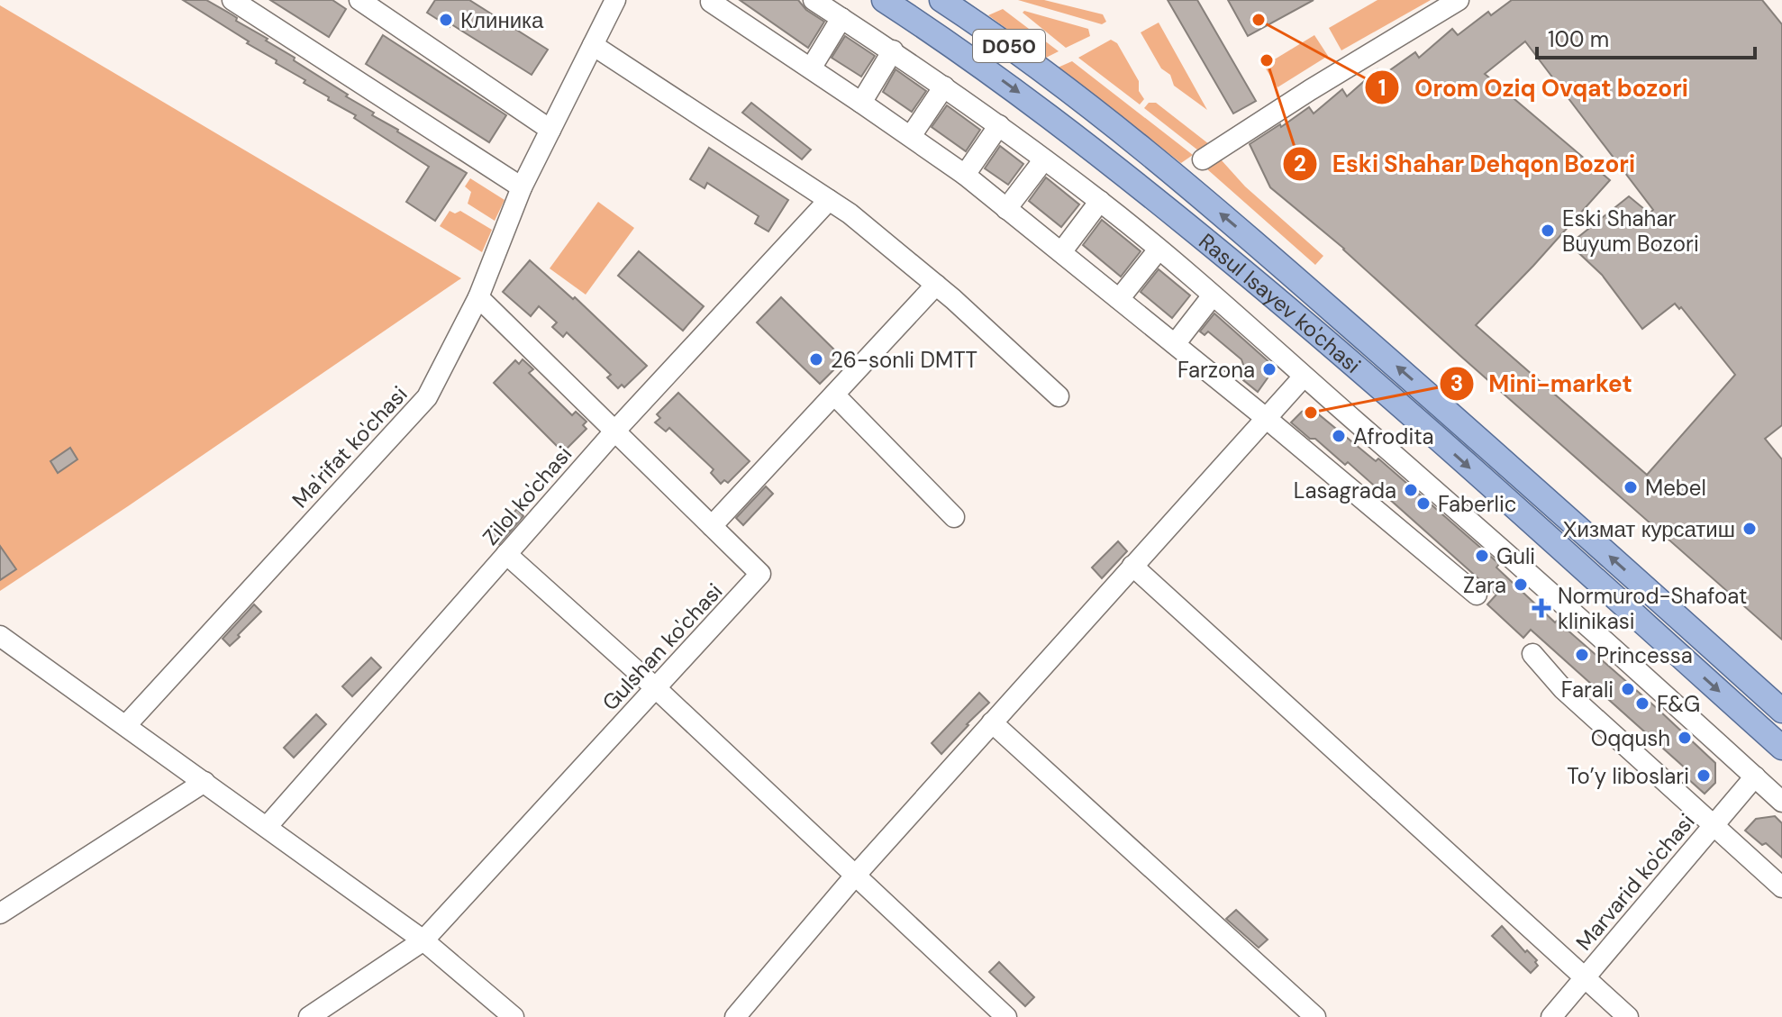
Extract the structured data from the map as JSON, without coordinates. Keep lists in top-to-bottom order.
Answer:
{
  "streets": {
    "main road": ["D050", "Rasul Isayev ko'chasi"],
    "street": [
      "Ma'rifat ko'chasi",
      "Zilol ko'chasi",
      "Gulshan ko'chasi",
      "Marvarid ko'chasi"
    ]
  },
  "crossings": [
    ["Ma'rifat ko'chasi", "Gulshan ko'chasi"],
    ["Zilol ko'chasi", "Gulshan ko'chasi"]
  ],
  "places": {
    "other": [
      "Клиника",
      "Orom Oziq Ovqat bozori",
      "Eski Shahar Dehqon Bozori",
      "Eski Shahar Buyum Bozori",
      "26-sonli DMTT",
      "Farzona",
      "Mini-market",
      "Afrodita",
      "Mebel",
      "Lasagrada",
      "Faberlic",
      "Хизмат курсатиш",
      "Guli",
      "Zara",
      "Princessa",
      "Farali",
      "F&G",
      "Oqqush",
      "To’y liboslari"
    ],
    "health": ["Normurod-Shafoat klinikasi"]
  },
  "scale_bar": "100 m"
}
